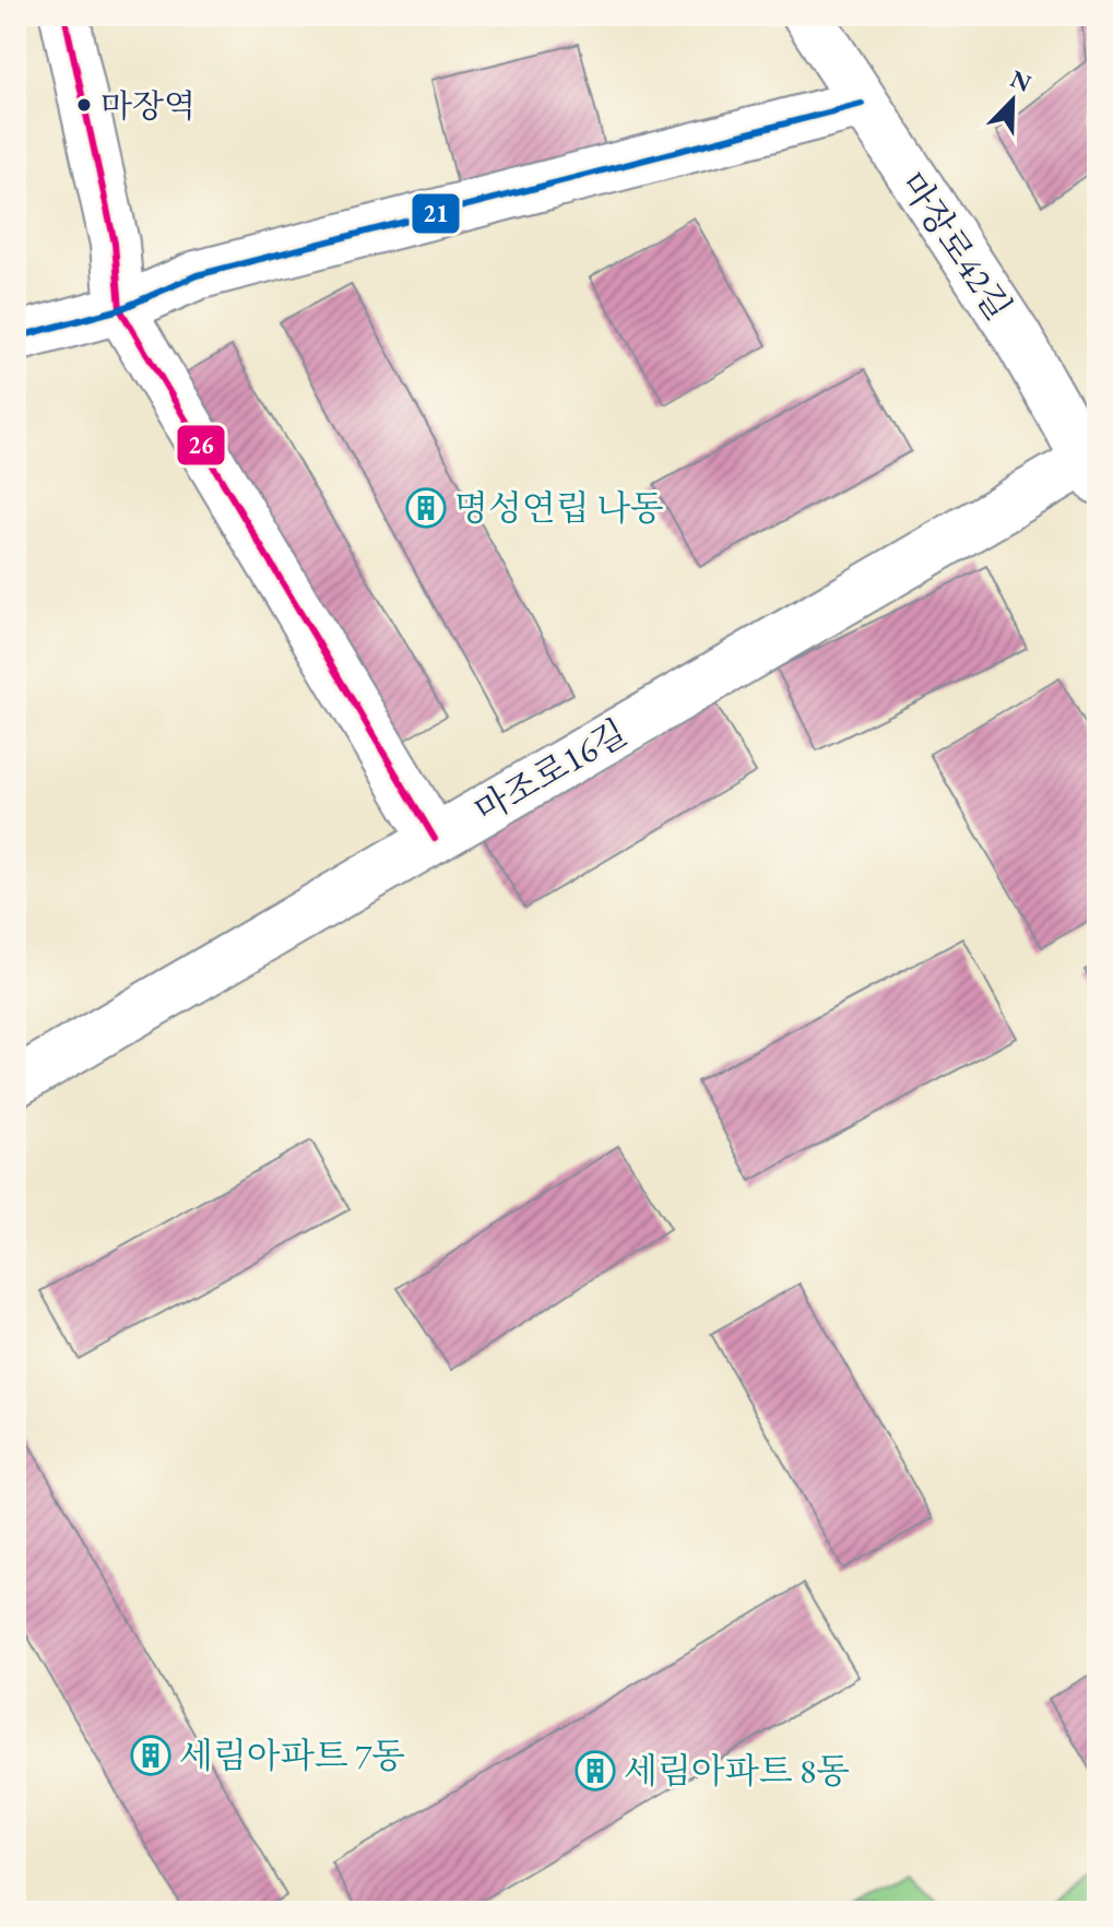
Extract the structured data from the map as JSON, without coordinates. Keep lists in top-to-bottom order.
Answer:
{
  "streets": {
    "street": ["마장로42길", "마조로16길"]
  },
  "crossings": [
    ["마장로42길", "마조로16길"]
  ],
  "places": {
    "other": ["마장역"],
    "building": ["명성연립 나동", "세림아파트 7동", "세림아파트 8동"]
  },
  "lines": ["transit line 26", "transit line 21"],
  "north": "top right"
}
